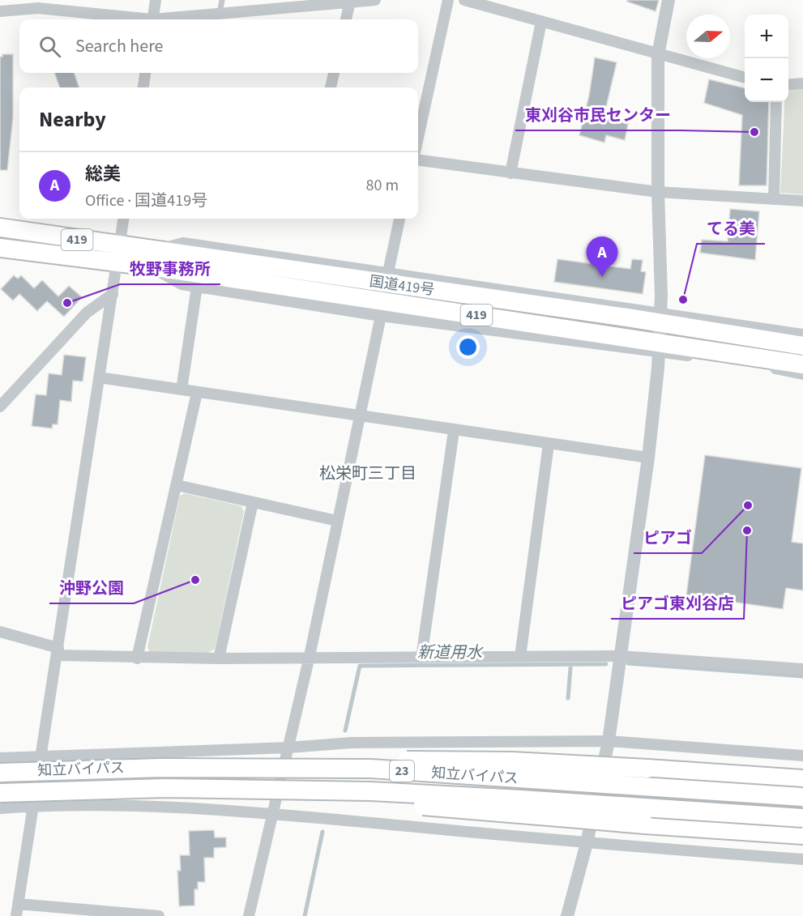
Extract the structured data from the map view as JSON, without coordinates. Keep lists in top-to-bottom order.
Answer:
{
  "streets": {
    "highway": [
      "419",
      "国道419号",
      "知立バイパス",
      "23"
    ]
  },
  "districts": ["松栄町三丁目"],
  "water": ["新道用水"],
  "places": [
    "東刈谷市民センター",
    "てる美",
    "牧野事務所",
    "ピアゴ",
    "ピアゴ東刈谷店",
    "沖野公園"
  ],
  "north": "right",
  "page": {
    "map_buttons": ["+", "−"],
    "search": "Search here",
    "heading": "Nearby",
    "list": [
      {
        "mark": "A",
        "name": "総美",
        "note": "Office · 国道419号",
        "value": "80 m"
      }
    ],
    "pins": "A"
  }
}
